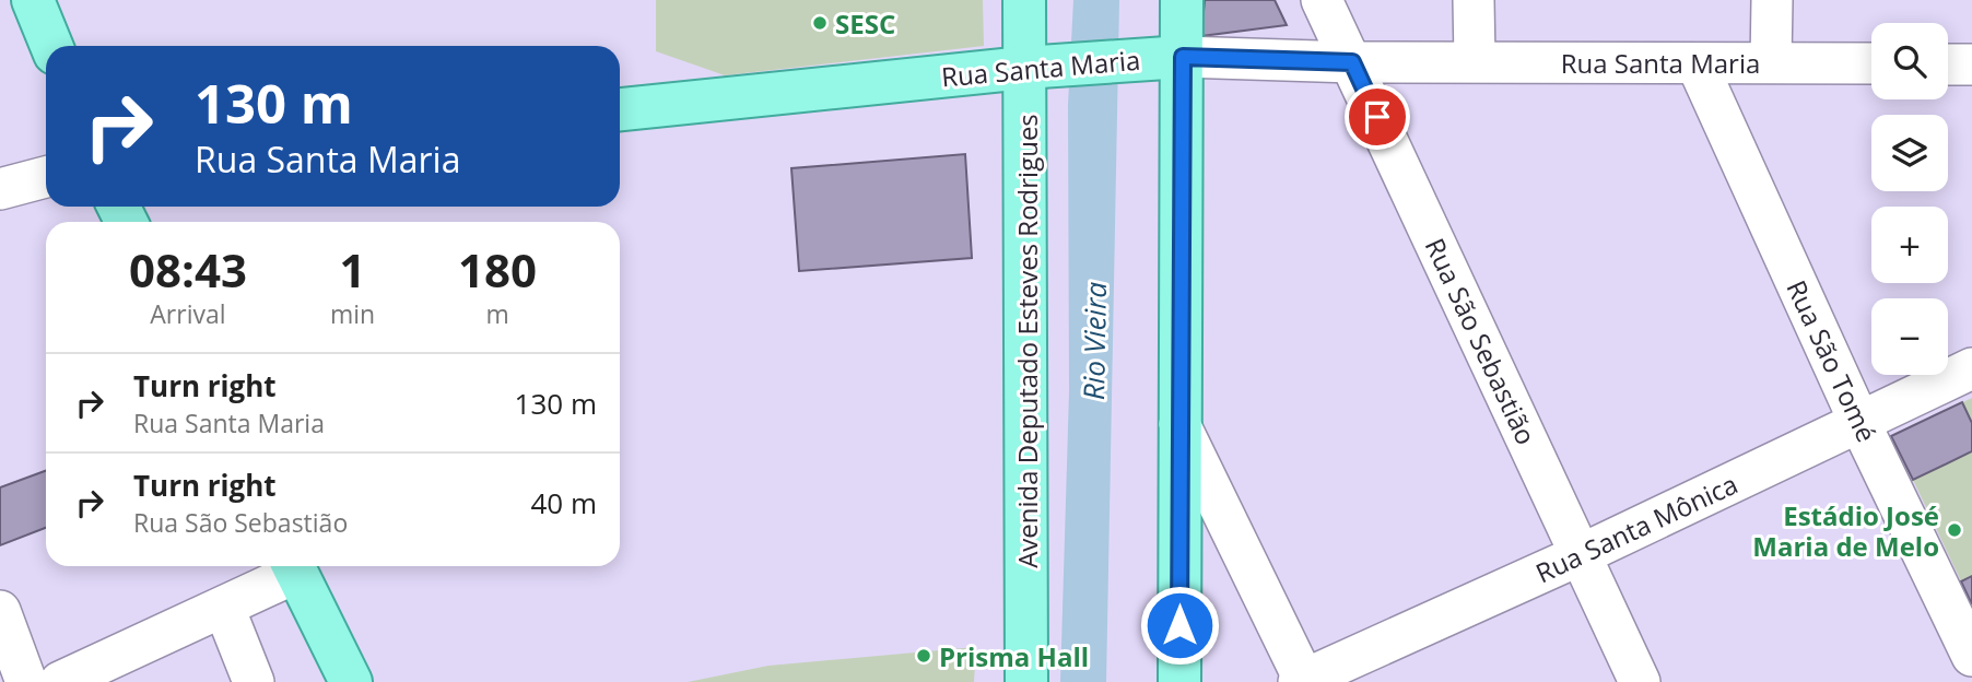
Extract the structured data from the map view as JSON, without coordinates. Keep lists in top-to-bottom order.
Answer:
{
  "streets": {
    "main road": ["Rua Santa Maria", "Avenida Deputado Esteves Rodrigues"],
    "street": ["Rua São Sebastião", "Rua São Tomé", "Rua Santa Mônica"]
  },
  "crossings": [
    ["Rua Santa Maria", "Avenida Deputado Esteves Rodrigues"],
    ["Rua Santa Maria", "Rua São Sebastião"],
    ["Rua Santa Maria", "Rua São Tomé"],
    ["Rua São Sebastião", "Rua Santa Mônica"],
    ["Rua São Tomé", "Rua Santa Mônica"]
  ],
  "water": ["Rio Vieira"],
  "places": ["SESC", "Estádio José Maria de Melo", "Prisma Hall"],
  "page": {
    "map_buttons": ["+", "−"],
    "turn": ["130 m", "Rua Santa Maria"],
    "eta": [
      "08:43",
      "Arrival",
      "1",
      "min",
      "180",
      "m"
    ],
    "list": [
      {
        "name": "Turn right",
        "note": "Rua Santa Maria",
        "value": "130 m"
      },
      {
        "name": "Turn right",
        "note": "Rua São Sebastião",
        "value": "40 m"
      }
    ]
  }
}
